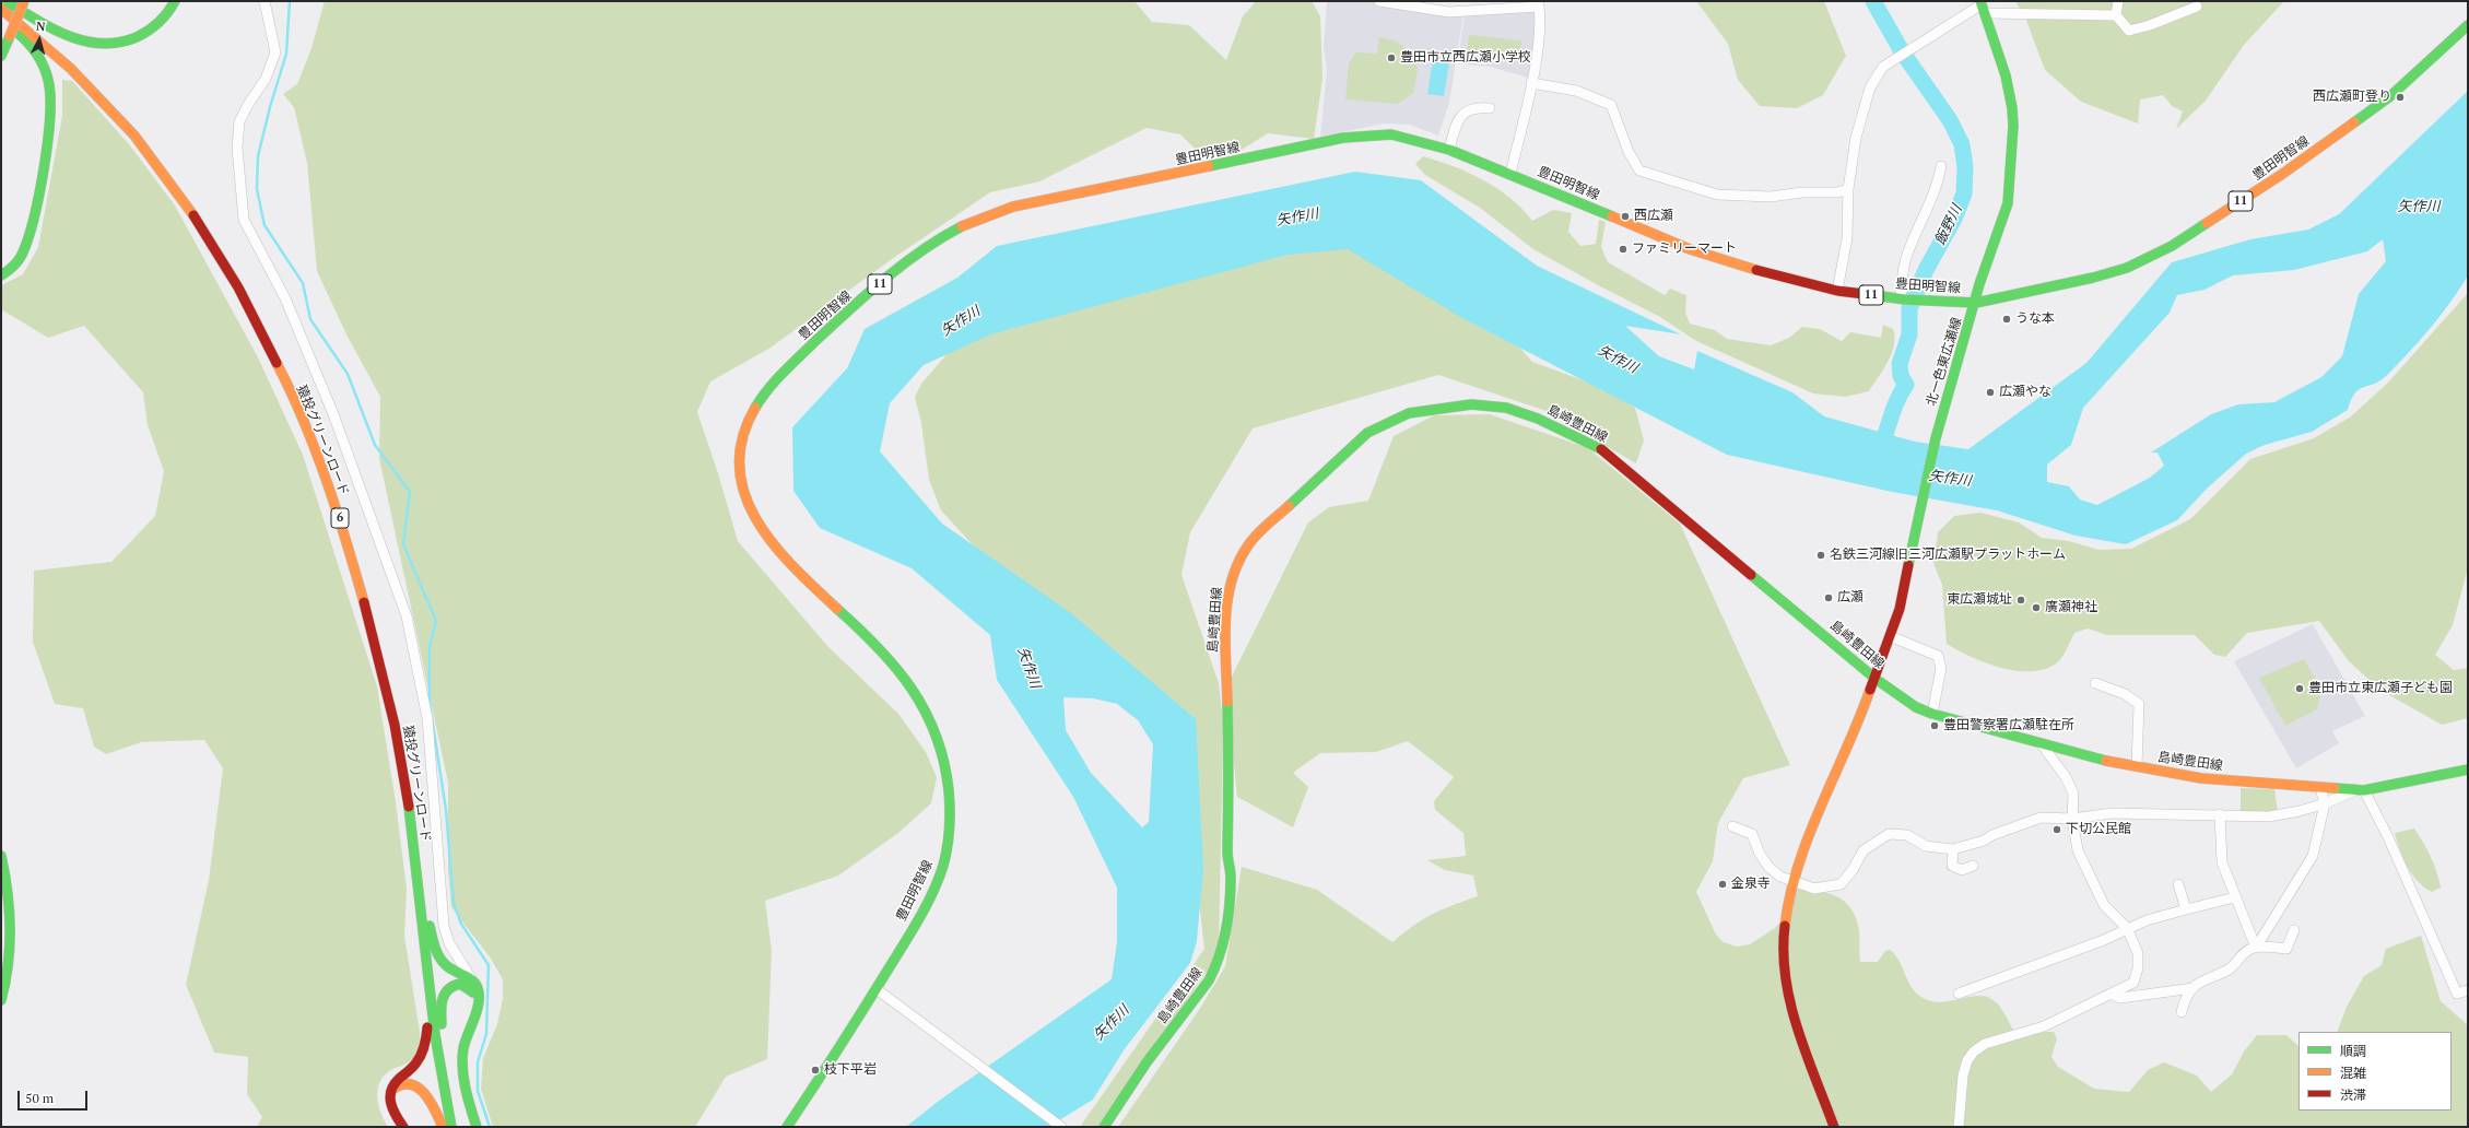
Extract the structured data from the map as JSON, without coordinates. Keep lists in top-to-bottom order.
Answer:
{
  "streets": {
    "main road": [
      "豊田明智線",
      "11",
      "北一色東広瀬線",
      "島崎豊田線",
      "猿投グリーンロード",
      "6"
    ]
  },
  "crossings": [
    ["豊田明智線", "北一色東広瀬線"],
    ["北一色東広瀬線", "島崎豊田線"]
  ],
  "water": ["矢作川", "飯野川"],
  "places": [
    "豊田市立西広瀬小学校",
    "西広瀬町登り",
    "西広瀬",
    "ファミリーマート",
    "うな本",
    "広瀬やな",
    "名鉄三河線旧三河広瀬駅プラットホーム",
    "広瀬",
    "東広瀬城址",
    "廣瀬神社",
    "豊田市立東広瀬子ども園",
    "豊田警察署広瀬駐在所",
    "下切公民館",
    "金泉寺",
    "枝下平岩"
  ],
  "legend": ["順調", "混雑", "渋滞"],
  "scale_bar": "50 m",
  "north": "top"
}
